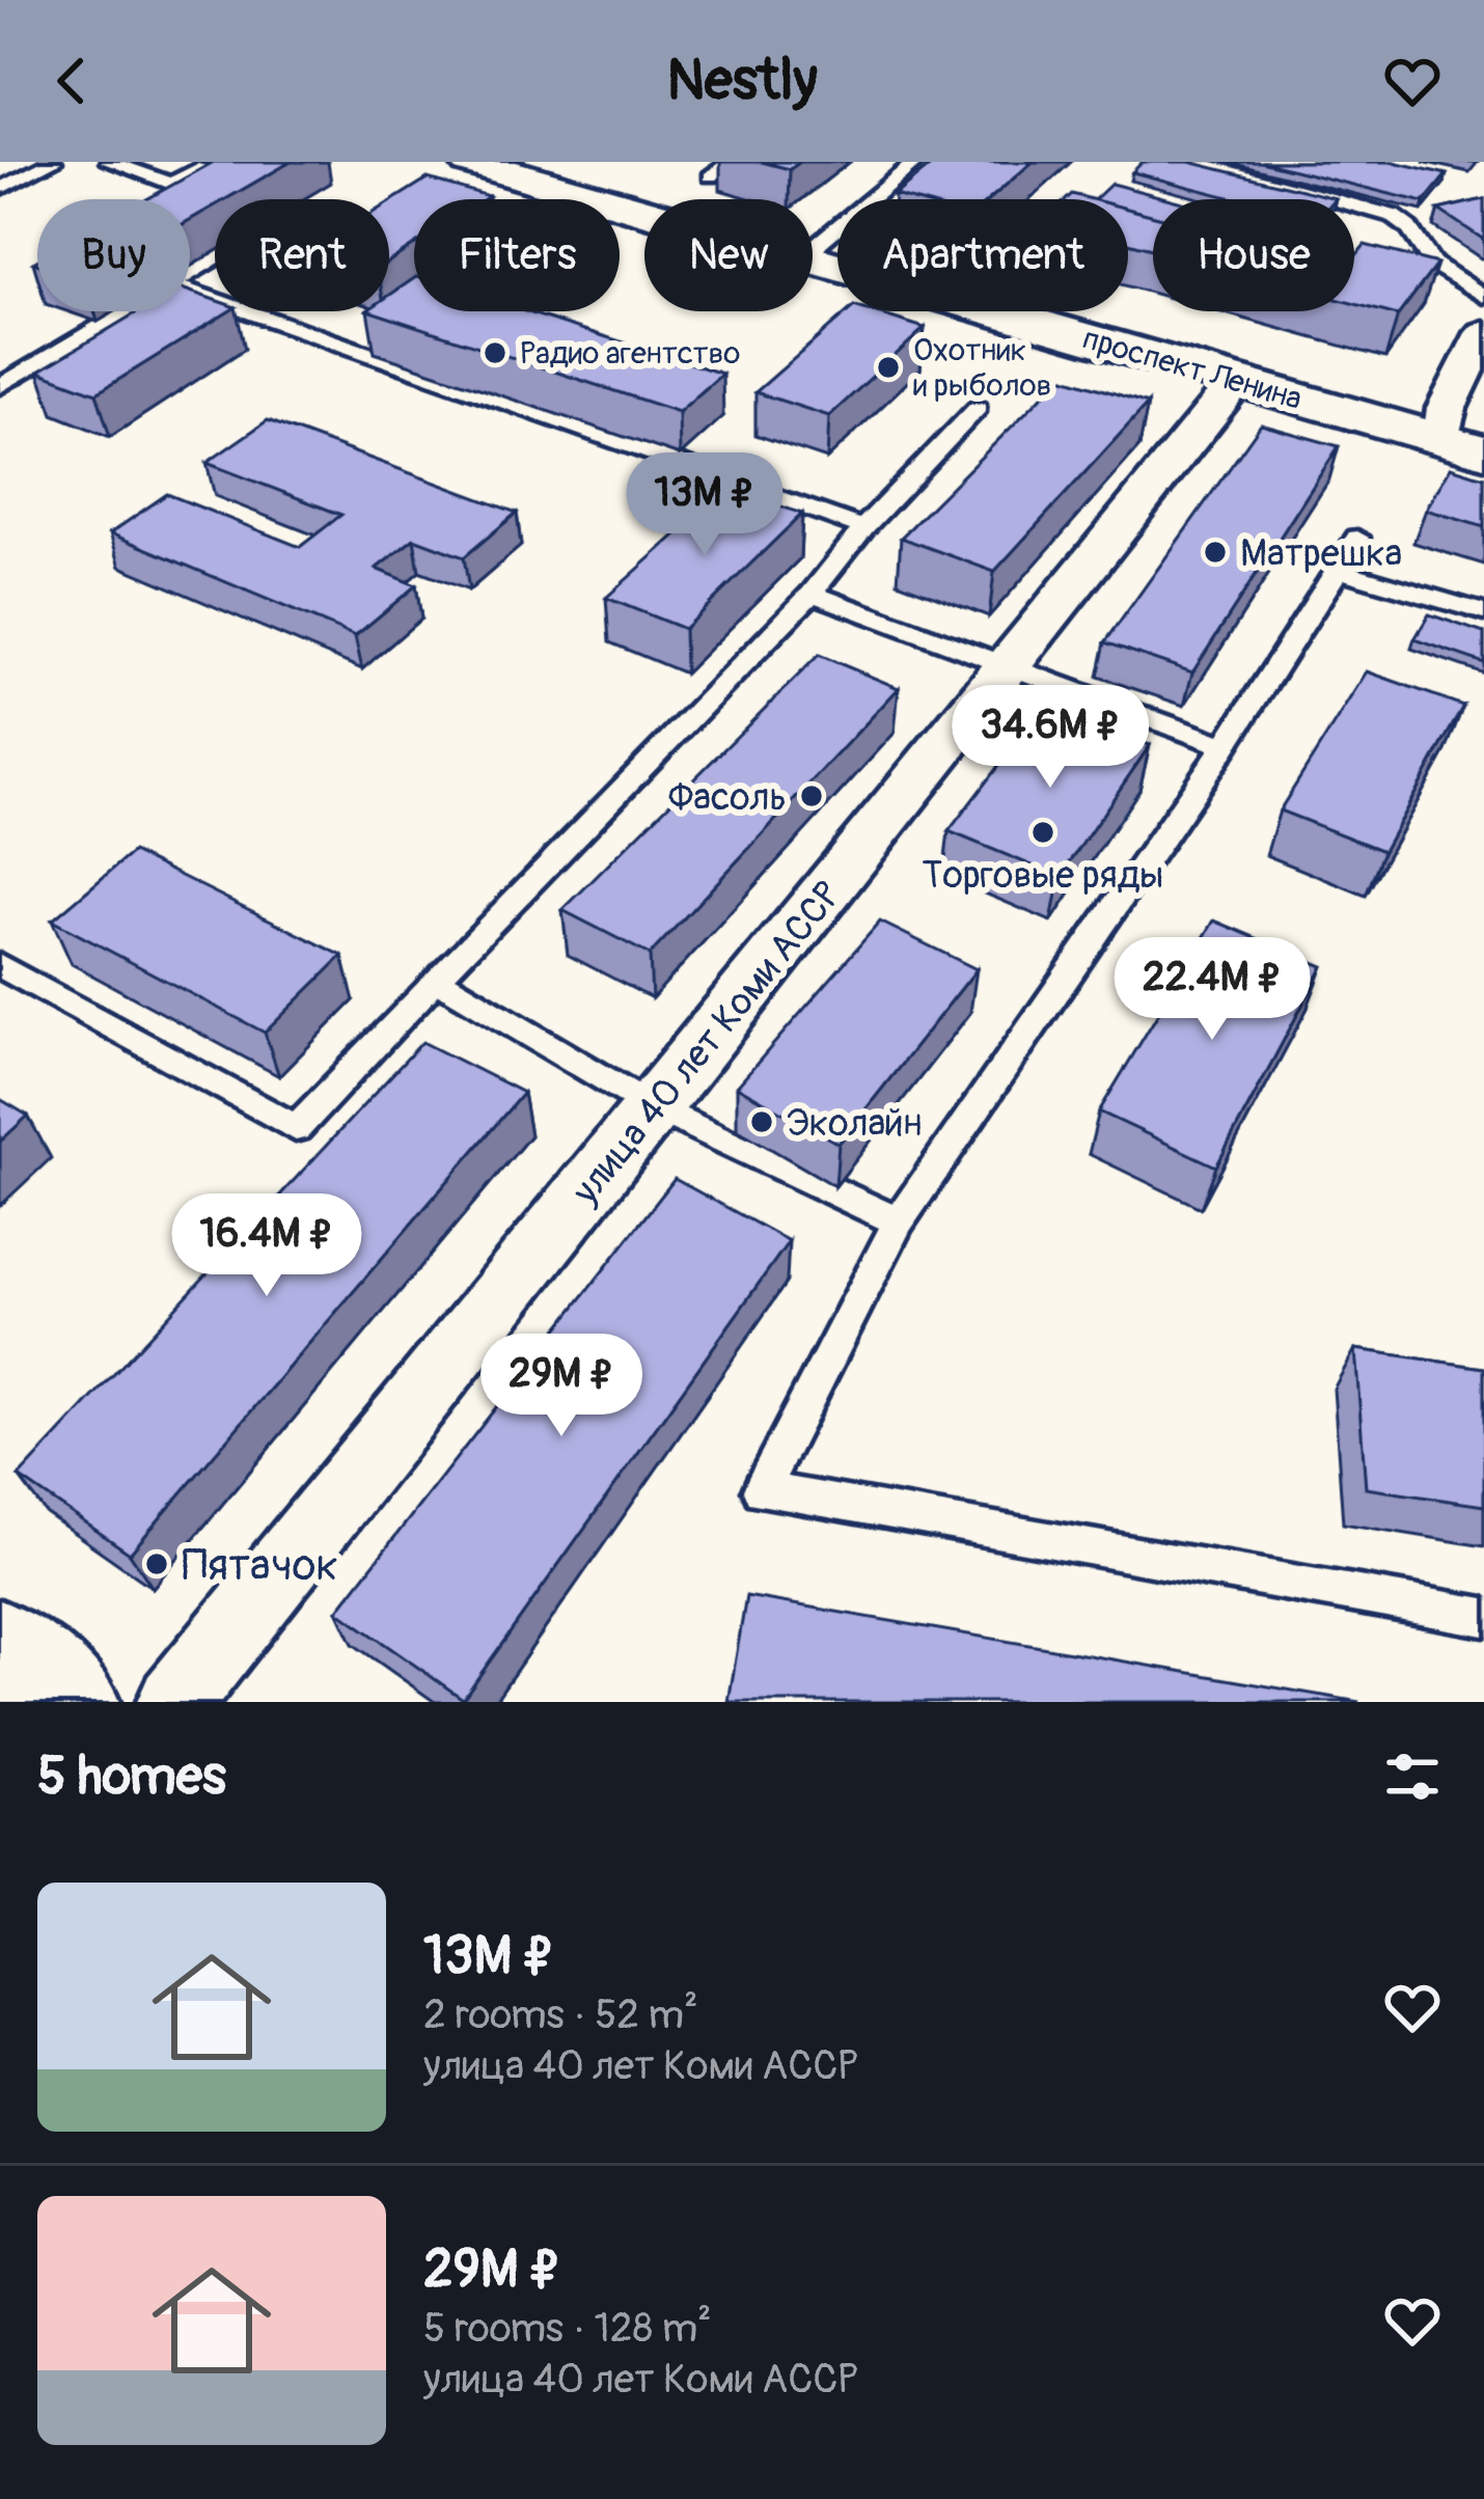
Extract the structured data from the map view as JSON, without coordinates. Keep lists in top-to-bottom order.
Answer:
{
  "streets": {
    "main road": ["проспект Ленина"],
    "street": ["улица 40 лет Коми АССР"]
  },
  "crossings": [
    ["проспект Ленина", "улица 40 лет Коми АССР"]
  ],
  "places": [
    "Радио агентство",
    "Охотник и рыболов",
    "Матрешка",
    "Фасоль",
    "Торговые ряды",
    "Эколайн",
    "Пятачок"
  ],
  "page": {
    "header": "Nestly",
    "chip": [
      "Buy",
      "Rent",
      "Filters",
      "New",
      "Apartment",
      "House"
    ],
    "price": [
      "13M ₽",
      "34.6M ₽",
      "22.4M ₽",
      "16.4M ₽",
      "29M ₽"
    ],
    "heading": "5 homes",
    "list": [
      {
        "name": "13M ₽",
        "note": "2 rooms · 52 m² · улица 40 лет Коми АССР"
      },
      {
        "name": "29M ₽",
        "note": "5 rooms · 128 m² · улица 40 лет Коми АССР"
      }
    ]
  }
}
